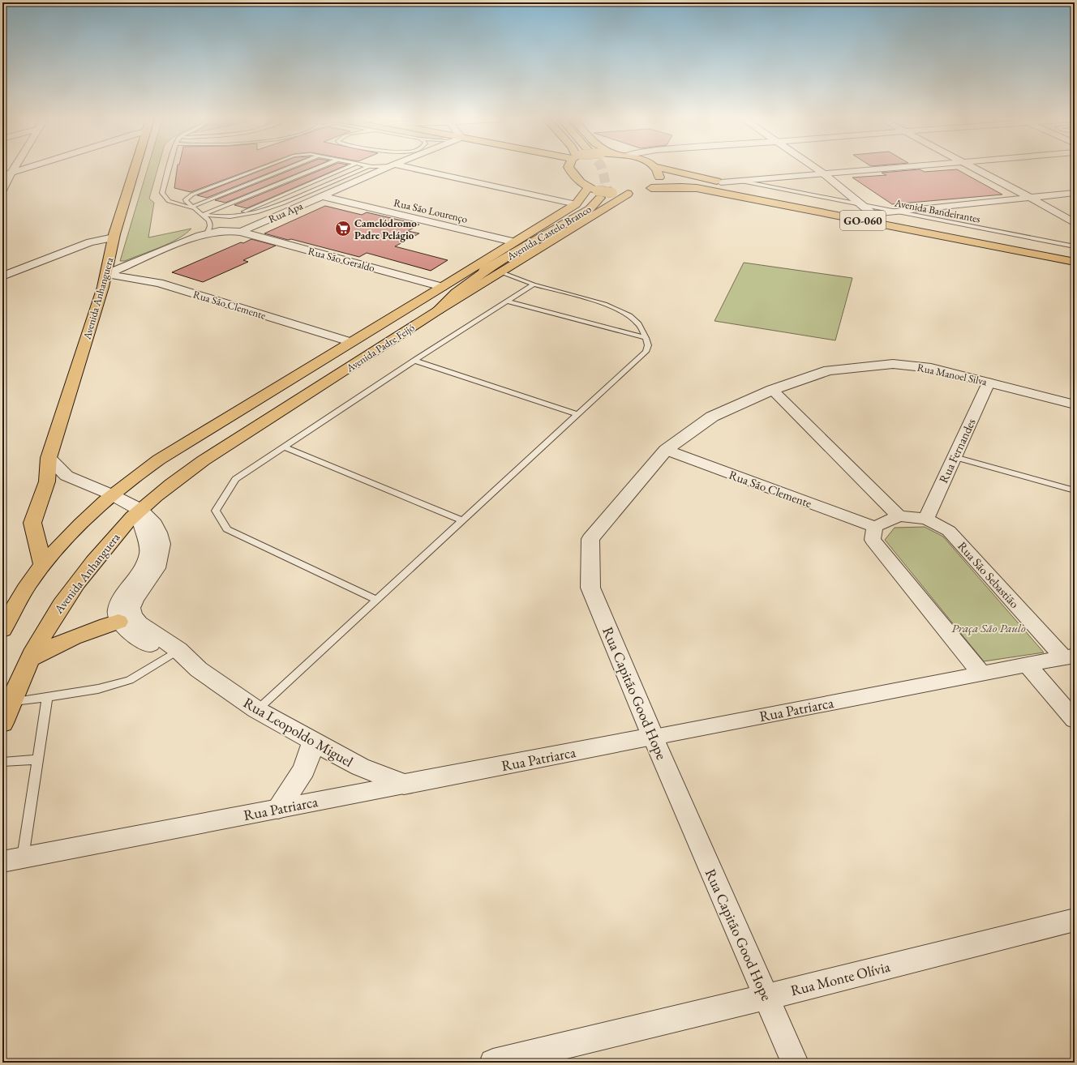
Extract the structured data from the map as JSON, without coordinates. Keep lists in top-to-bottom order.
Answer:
{
  "streets": {
    "main road": [
      "GO-060",
      "Avenida Castelo Branco",
      "Avenida Anhanguera",
      "Avenida Padre Feijó"
    ],
    "street": [
      "Rua São Lourenço",
      "Rua Apa",
      "Rua São Geraldo",
      "Rua São Clemente",
      "Rua Manoel Silva",
      "Rua Fernandes",
      "Rua São Sebastião",
      "Rua Capitão Good Hope",
      "Rua Patriarca",
      "Rua Leopoldo Miguel",
      "Rua Monte Olívia"
    ],
    "lane": ["Avenida Bandeirantes"]
  },
  "crossings": [
    ["Rua São Lourenço", "Rua Apa"],
    ["Rua São Lourenço", "Avenida Padre Feijó"],
    ["Rua Apa", "Rua São Geraldo"],
    ["Rua Apa", "Avenida Anhanguera"],
    ["Rua Apa", "Rua São Clemente"],
    ["GO-060", "Avenida Castelo Branco"],
    ["GO-060", "Avenida Padre Feijó"],
    ["Avenida Castelo Branco", "Avenida Padre Feijó"],
    ["Rua São Geraldo", "Avenida Padre Feijó"],
    ["Avenida Anhanguera", "Rua São Clemente"],
    ["Avenida Anhanguera", "Avenida Padre Feijó"],
    ["Avenida Anhanguera", "Rua Leopoldo Miguel"],
    ["Rua São Clemente", "Avenida Padre Feijó"],
    ["Rua São Clemente", "Rua São Sebastião"],
    ["Rua São Clemente", "Rua Capitão Good Hope"],
    ["Avenida Padre Feijó", "Rua Leopoldo Miguel"],
    ["Rua Manoel Silva", "Rua Fernandes"],
    ["Rua Manoel Silva", "Rua Capitão Good Hope"],
    ["Rua Fernandes", "Rua São Sebastião"],
    ["Rua São Sebastião", "Rua Patriarca"],
    ["Rua Capitão Good Hope", "Rua Patriarca"],
    ["Rua Capitão Good Hope", "Rua Monte Olívia"],
    ["Rua Patriarca", "Rua Leopoldo Miguel"]
  ],
  "parks": ["Praça São Paulo"],
  "places": {
    "supermarket": ["Camelódromo Padre Pelágio"]
  }
}
